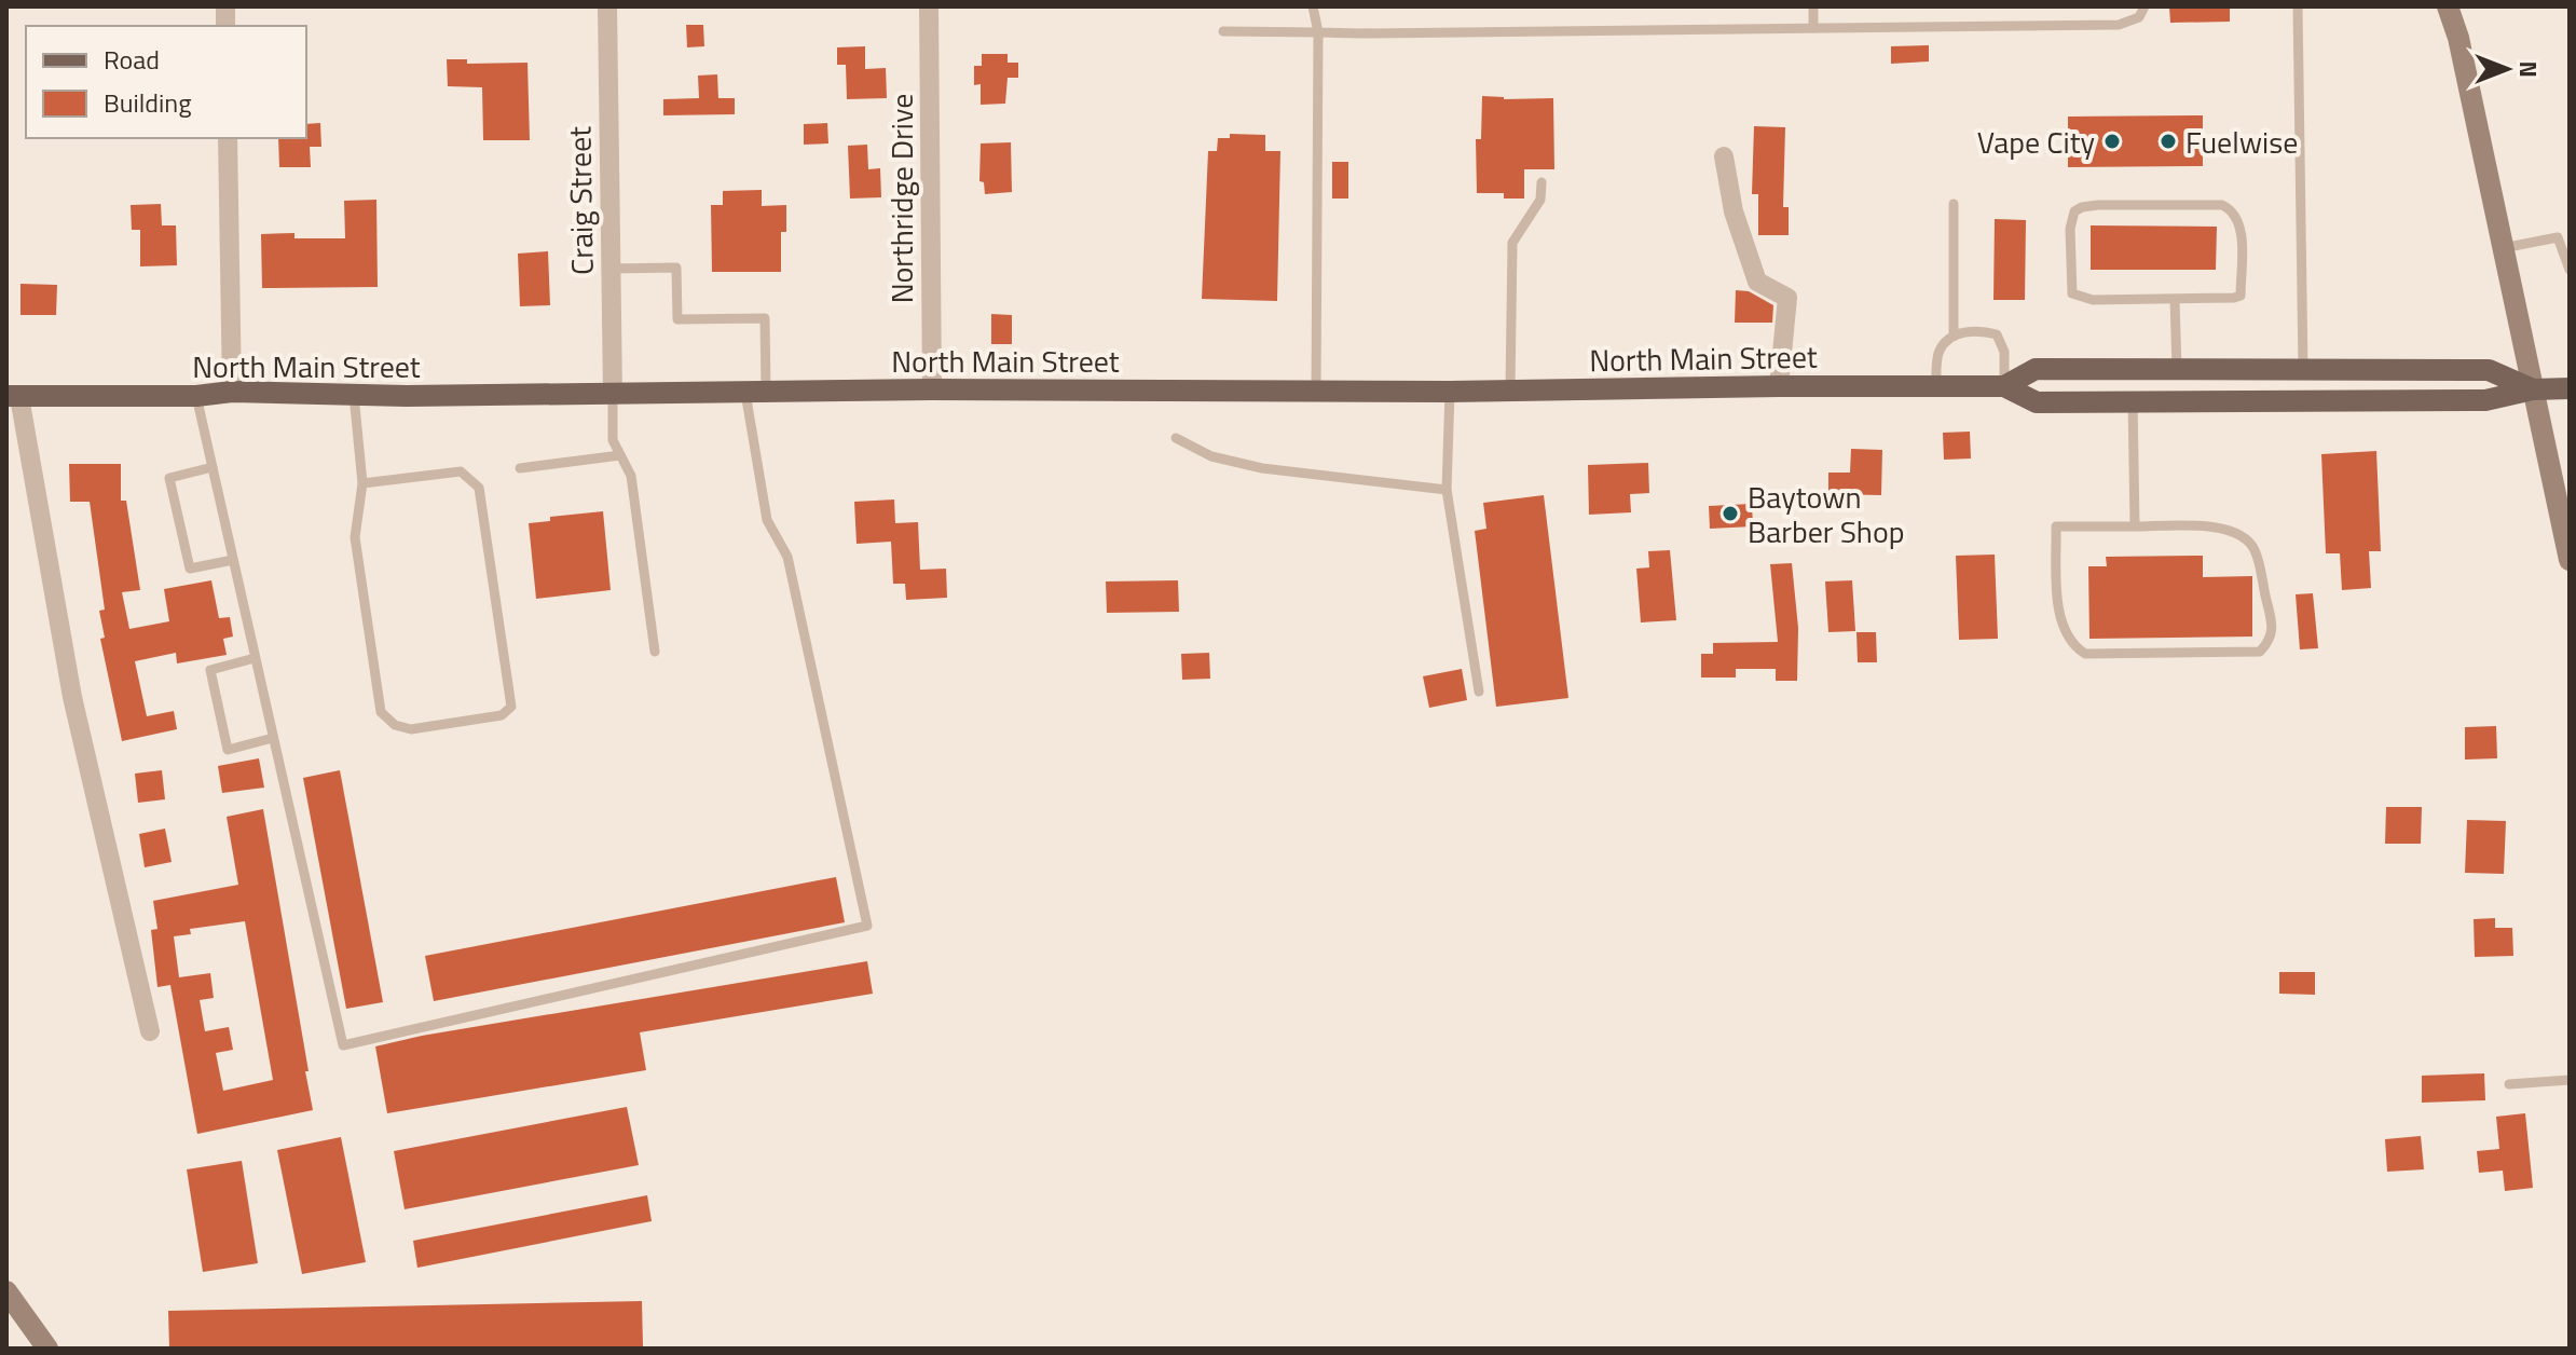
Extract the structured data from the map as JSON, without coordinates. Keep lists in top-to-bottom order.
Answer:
{
  "streets": {
    "main road": ["North Main Street"],
    "street": ["Northridge Drive", "Craig Street"]
  },
  "crossings": [
    ["Northridge Drive", "North Main Street"],
    ["Craig Street", "North Main Street"]
  ],
  "places": ["Vape City", "Fuelwise", "Baytown Barber Shop"],
  "legend": ["Road", "Building"],
  "north": "right"
}
